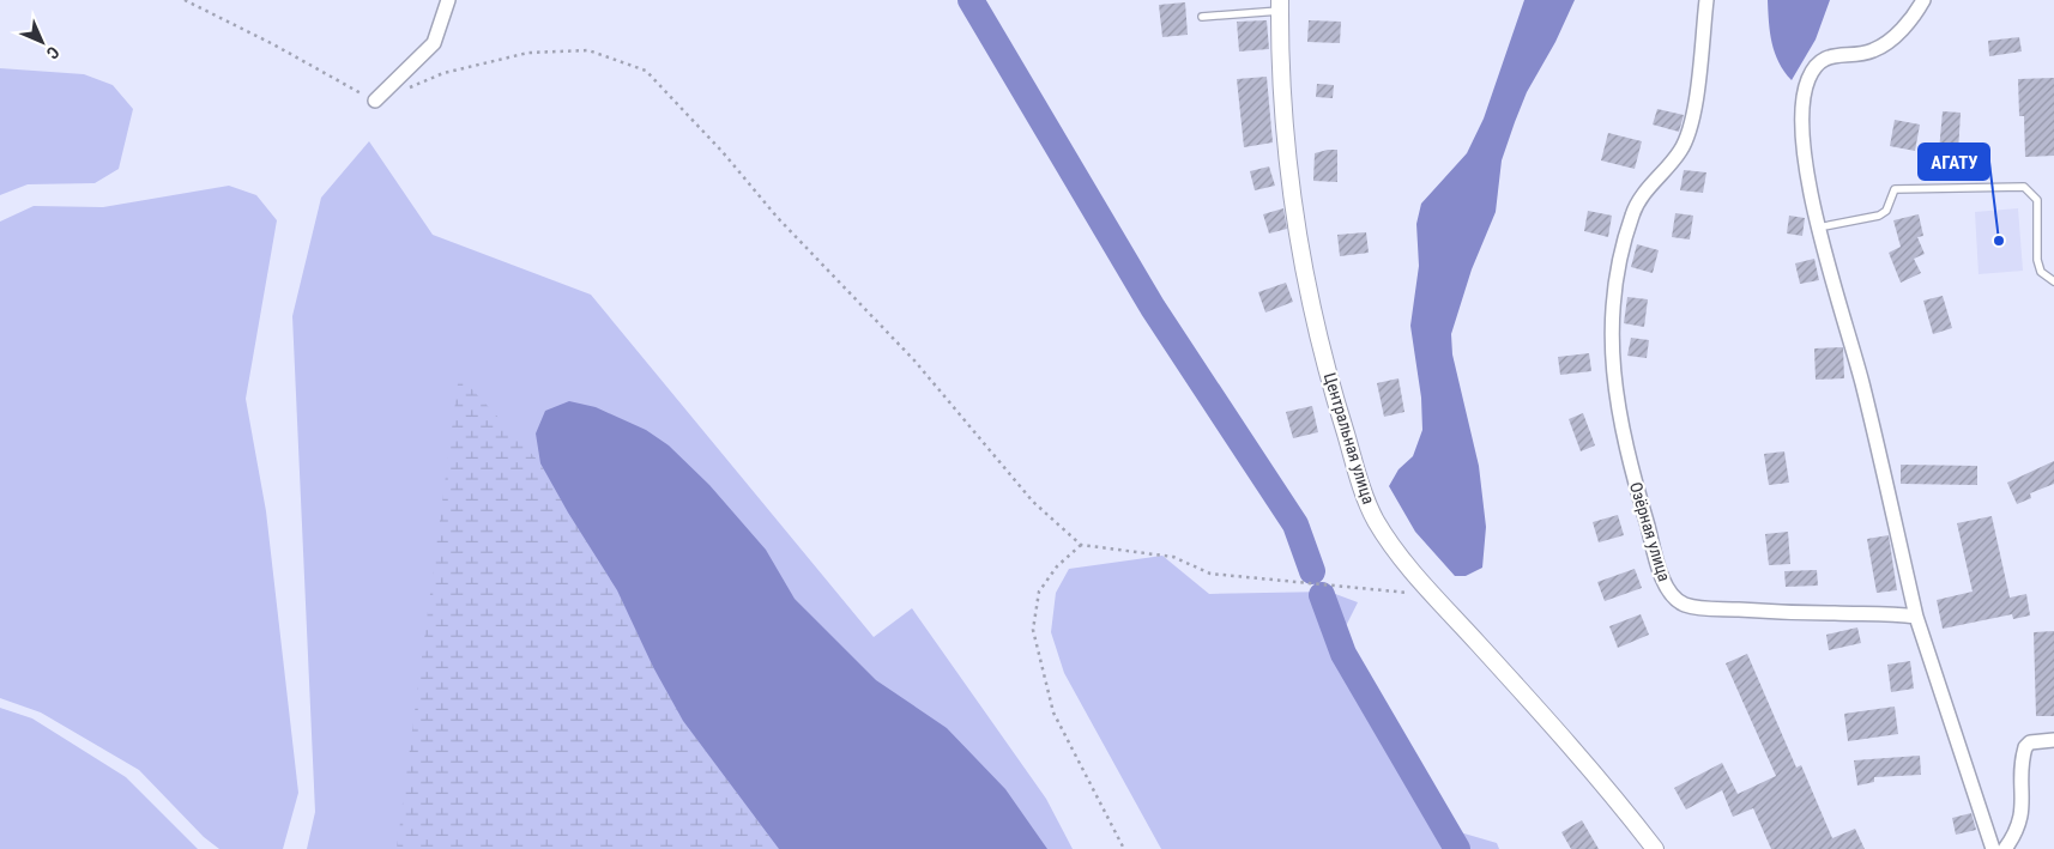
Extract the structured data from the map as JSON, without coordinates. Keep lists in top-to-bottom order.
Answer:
{
  "streets": {
    "street": ["Центральная улица", "Озёрная улица"]
  },
  "places": ["АГАТУ"],
  "north": "bottom right"
}
